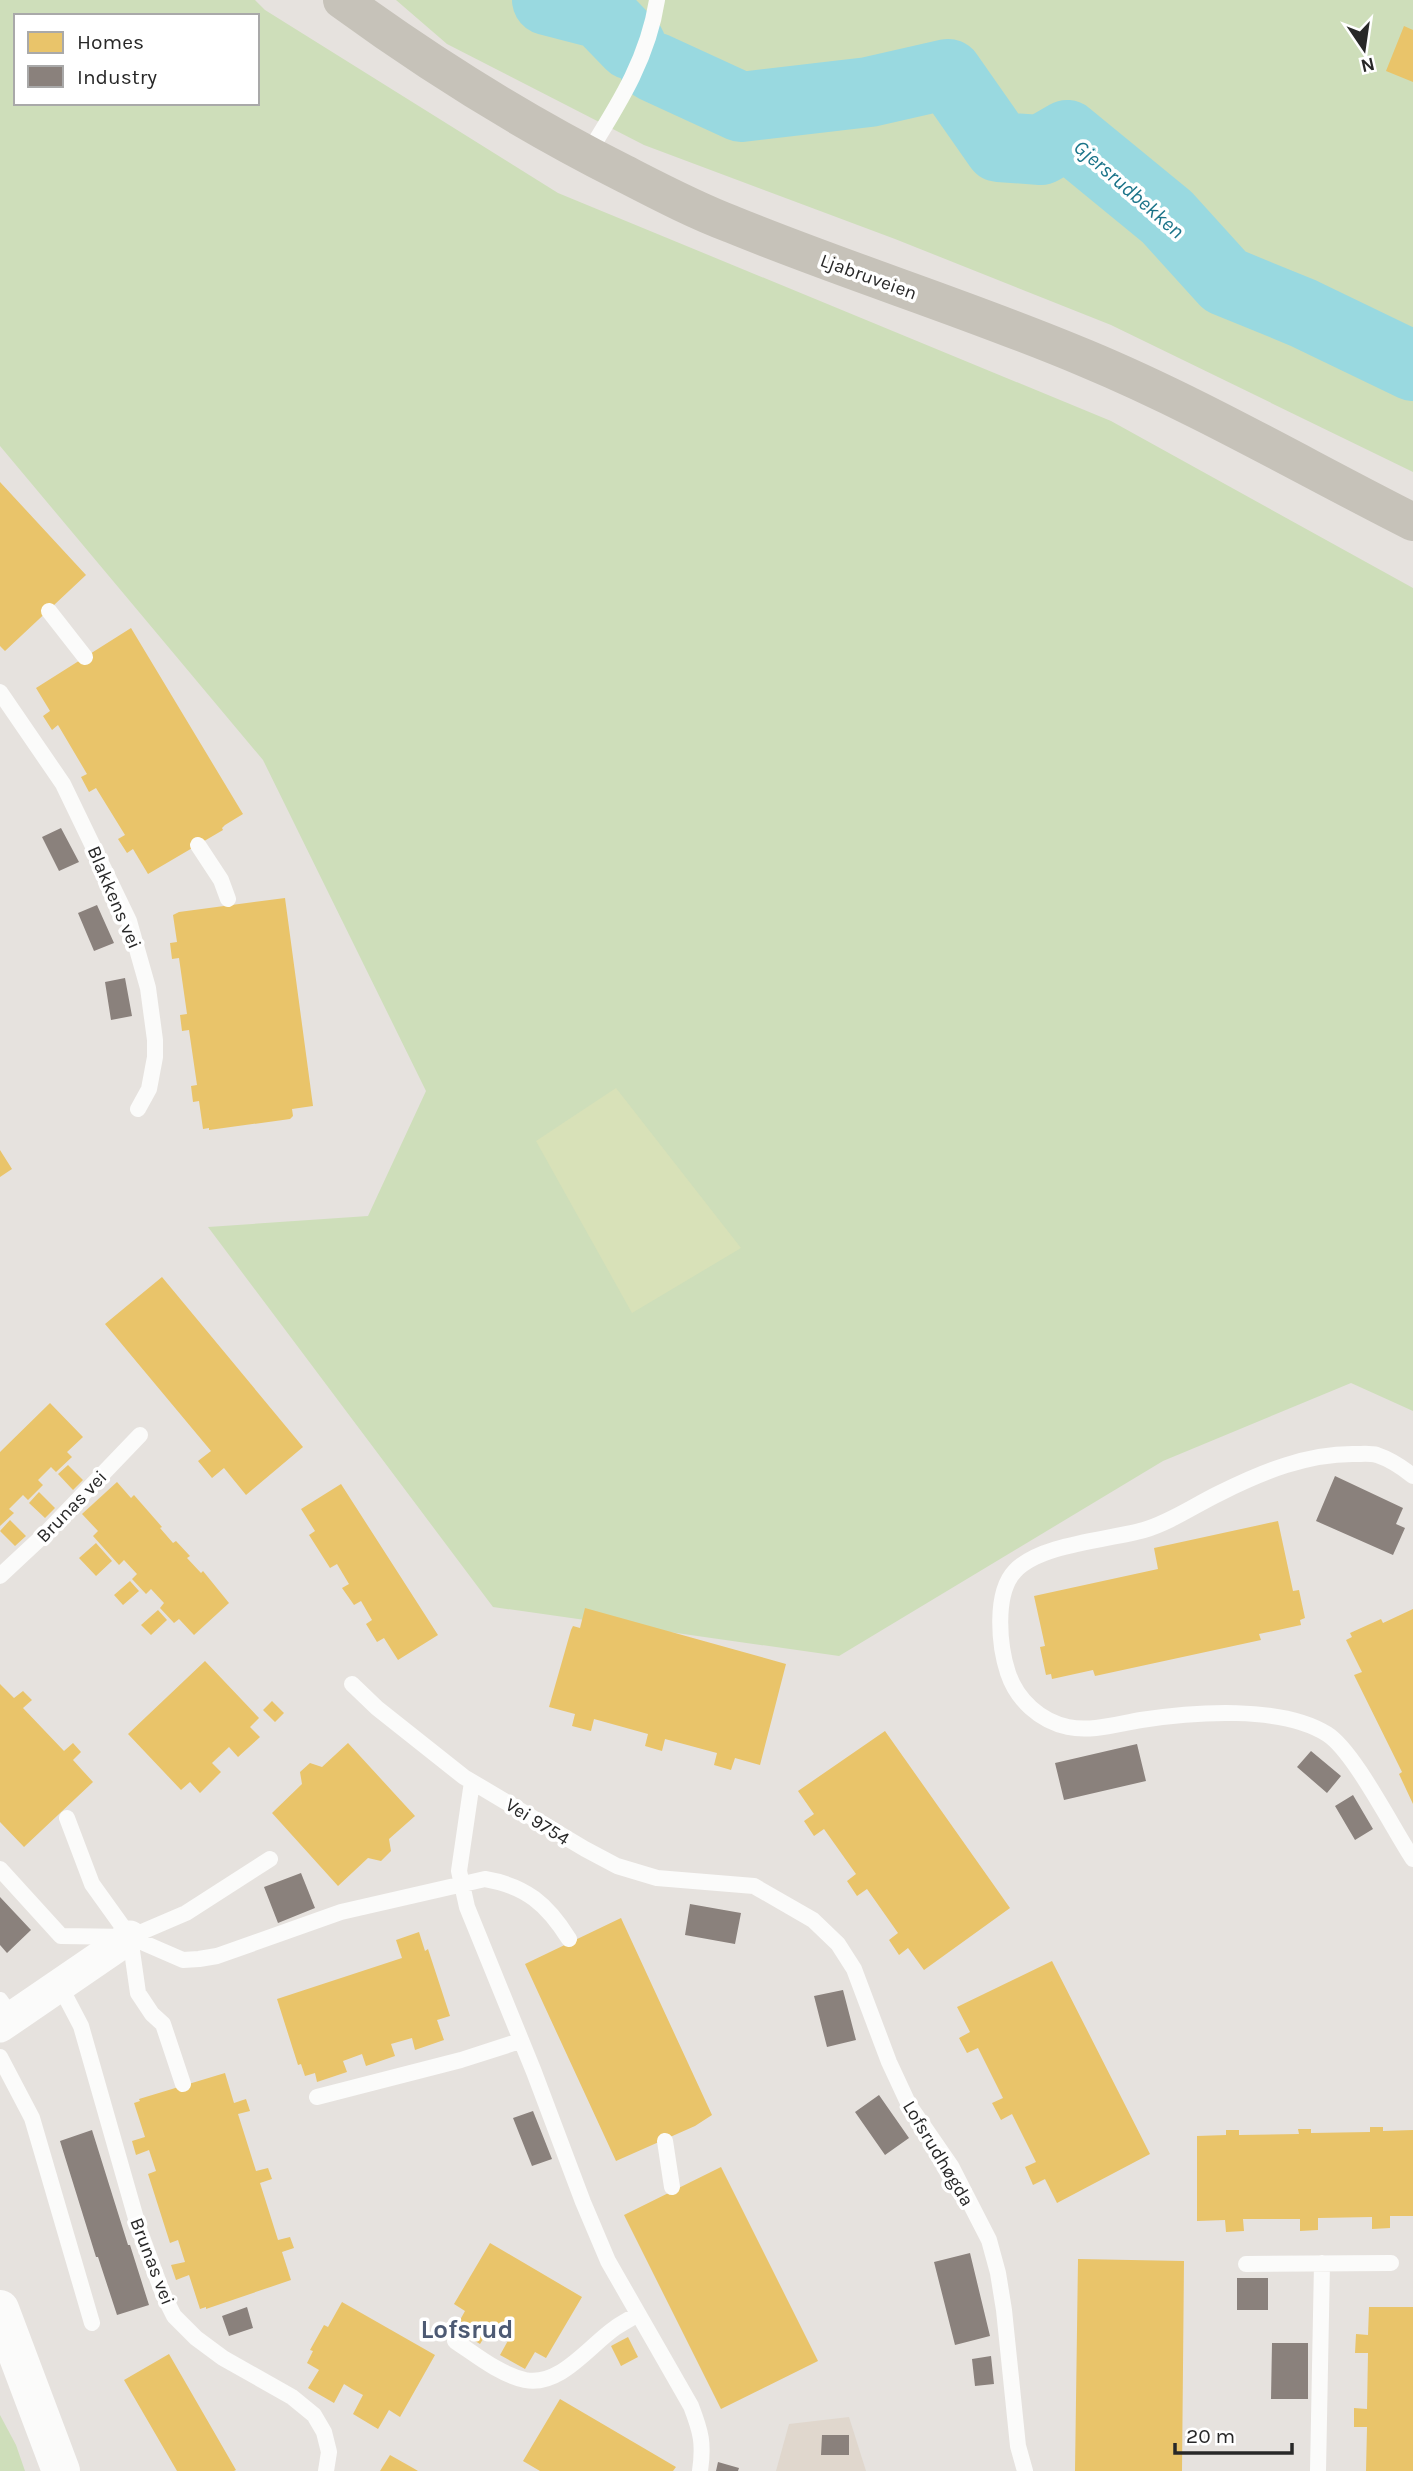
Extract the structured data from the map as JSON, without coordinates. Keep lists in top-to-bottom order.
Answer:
{
  "streets": {
    "main road": ["Ljabruveien"],
    "lane": [
      "Blakkens vei",
      "Brunas vei",
      "Vei 9754",
      "Lofsrudhøgda"
    ]
  },
  "crossings": [
    ["Vei 9754", "Lofsrudhøgda"]
  ],
  "districts": ["Lofsrud"],
  "water": ["Gjersrudbekken"],
  "legend": ["Homes", "Industry"],
  "scale_bar": "20 m",
  "north": "bottom"
}
